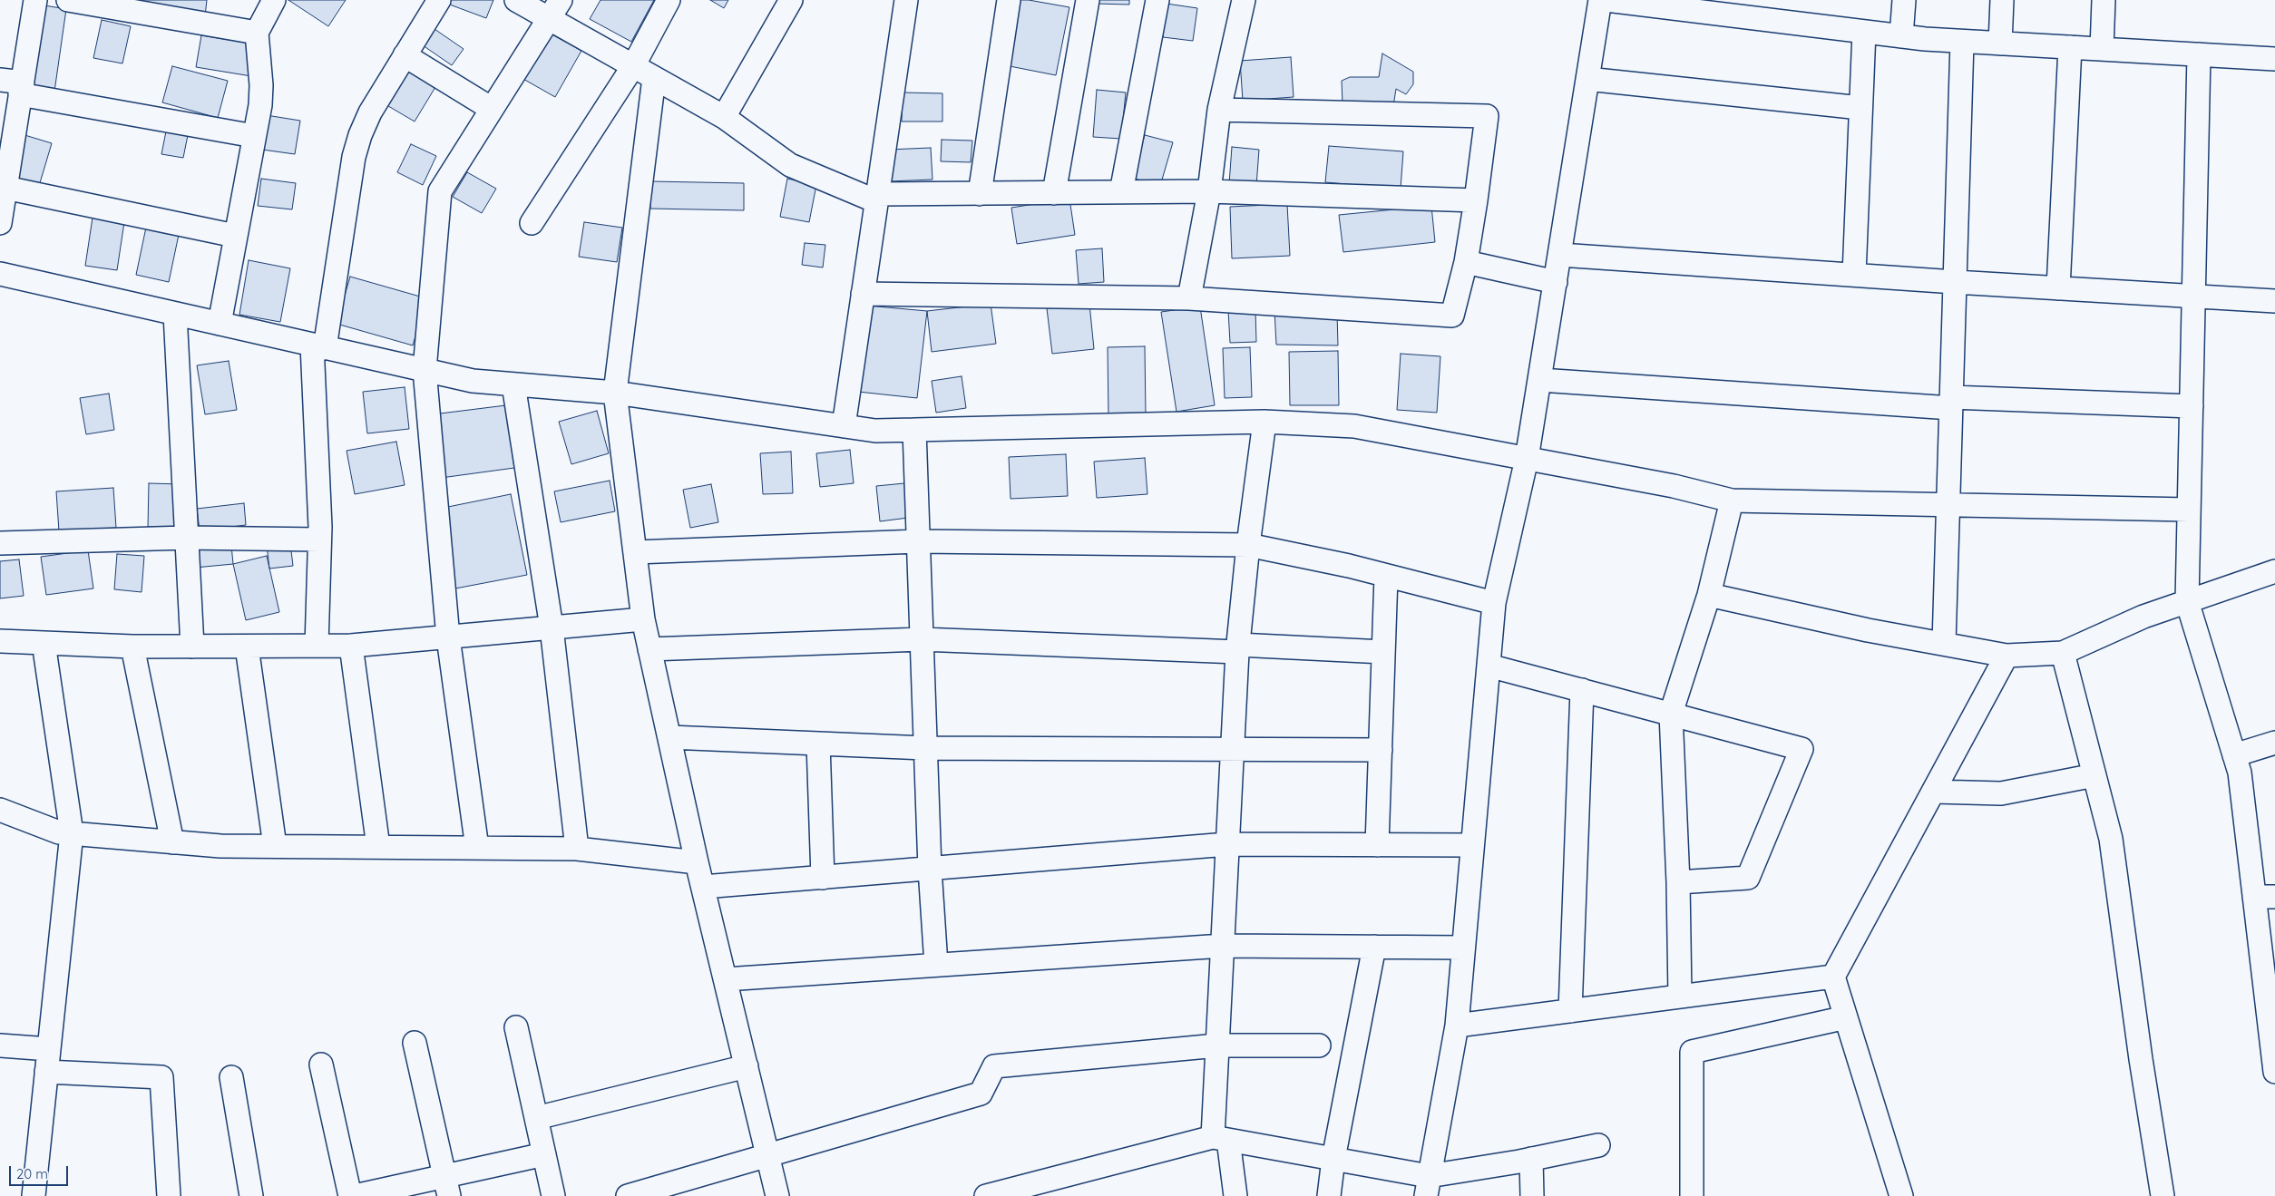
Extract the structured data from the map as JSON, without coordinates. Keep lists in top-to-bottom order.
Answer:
{
  "scale_bar": "20 m"
}
